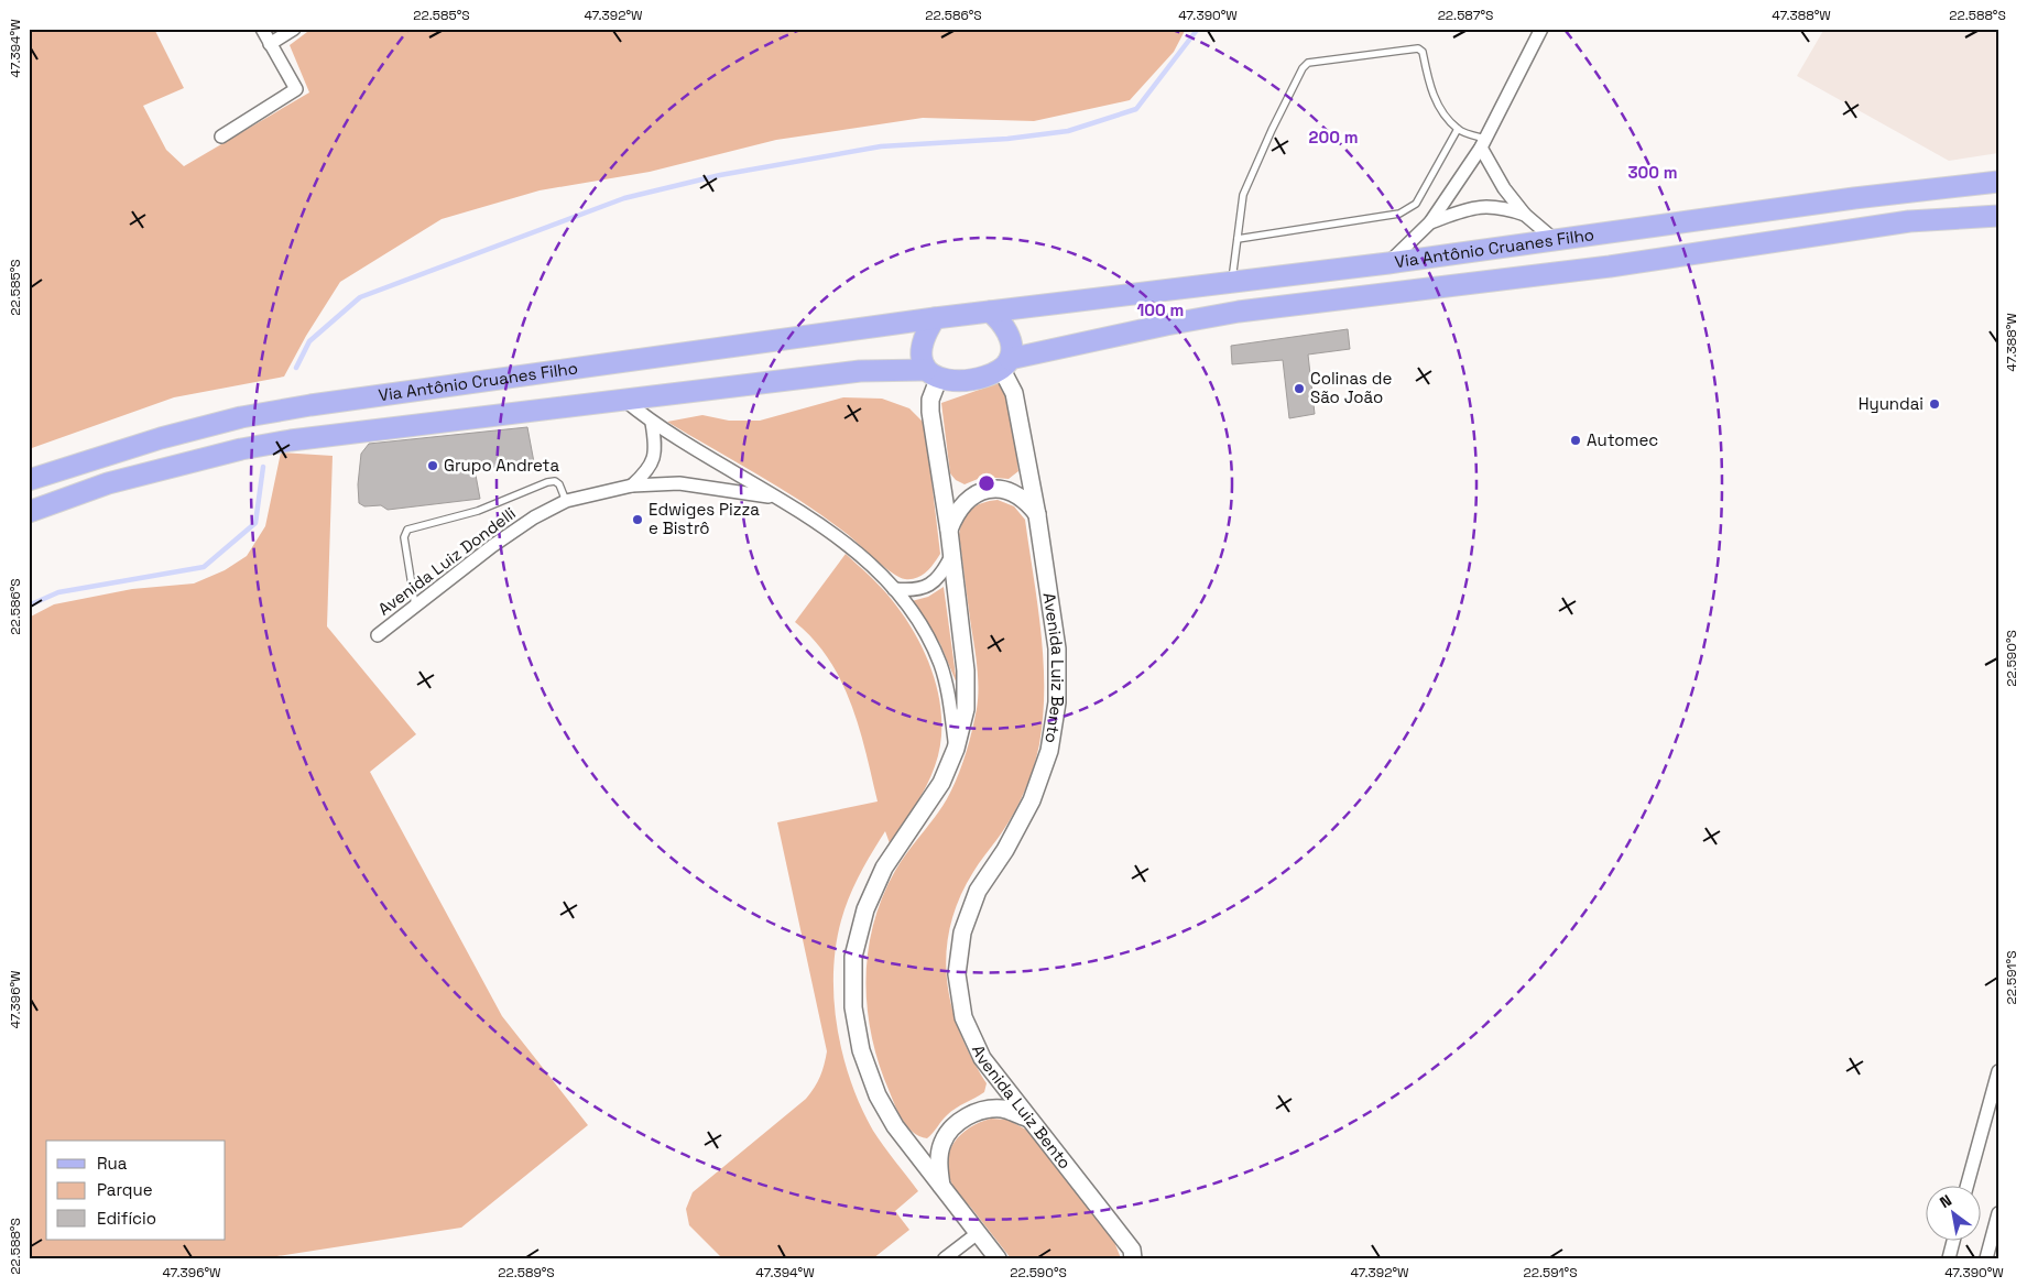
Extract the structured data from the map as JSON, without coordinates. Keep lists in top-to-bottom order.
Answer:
{
  "streets": {
    "main road": ["Via Antônio Cruanes Filho"],
    "street": ["Avenida Luiz Dondelli", "Avenida Luiz Bento"]
  },
  "crossings": [
    ["Via Antônio Cruanes Filho", "Avenida Luiz Dondelli"],
    ["Via Antônio Cruanes Filho", "Avenida Luiz Bento"]
  ],
  "places": [
    "Colinas de São João",
    "Hyundai",
    "Automec",
    "Grupo Andreta",
    "Edwiges Pizza e Bistrô"
  ],
  "legend": ["Rua", "Parque", "Edifício"],
  "north": "top left",
  "coordinates": [
    "22.585°S",
    "47.392°W",
    "22.586°S",
    "47.390°W",
    "22.587°S",
    "47.388°W",
    "22.588°S",
    "47.394°W",
    "22.590°S",
    "22.591°S",
    "47.396°W",
    "22.589°S"
  ],
  "rings": ["200 m", "300 m", "100 m"]
}
